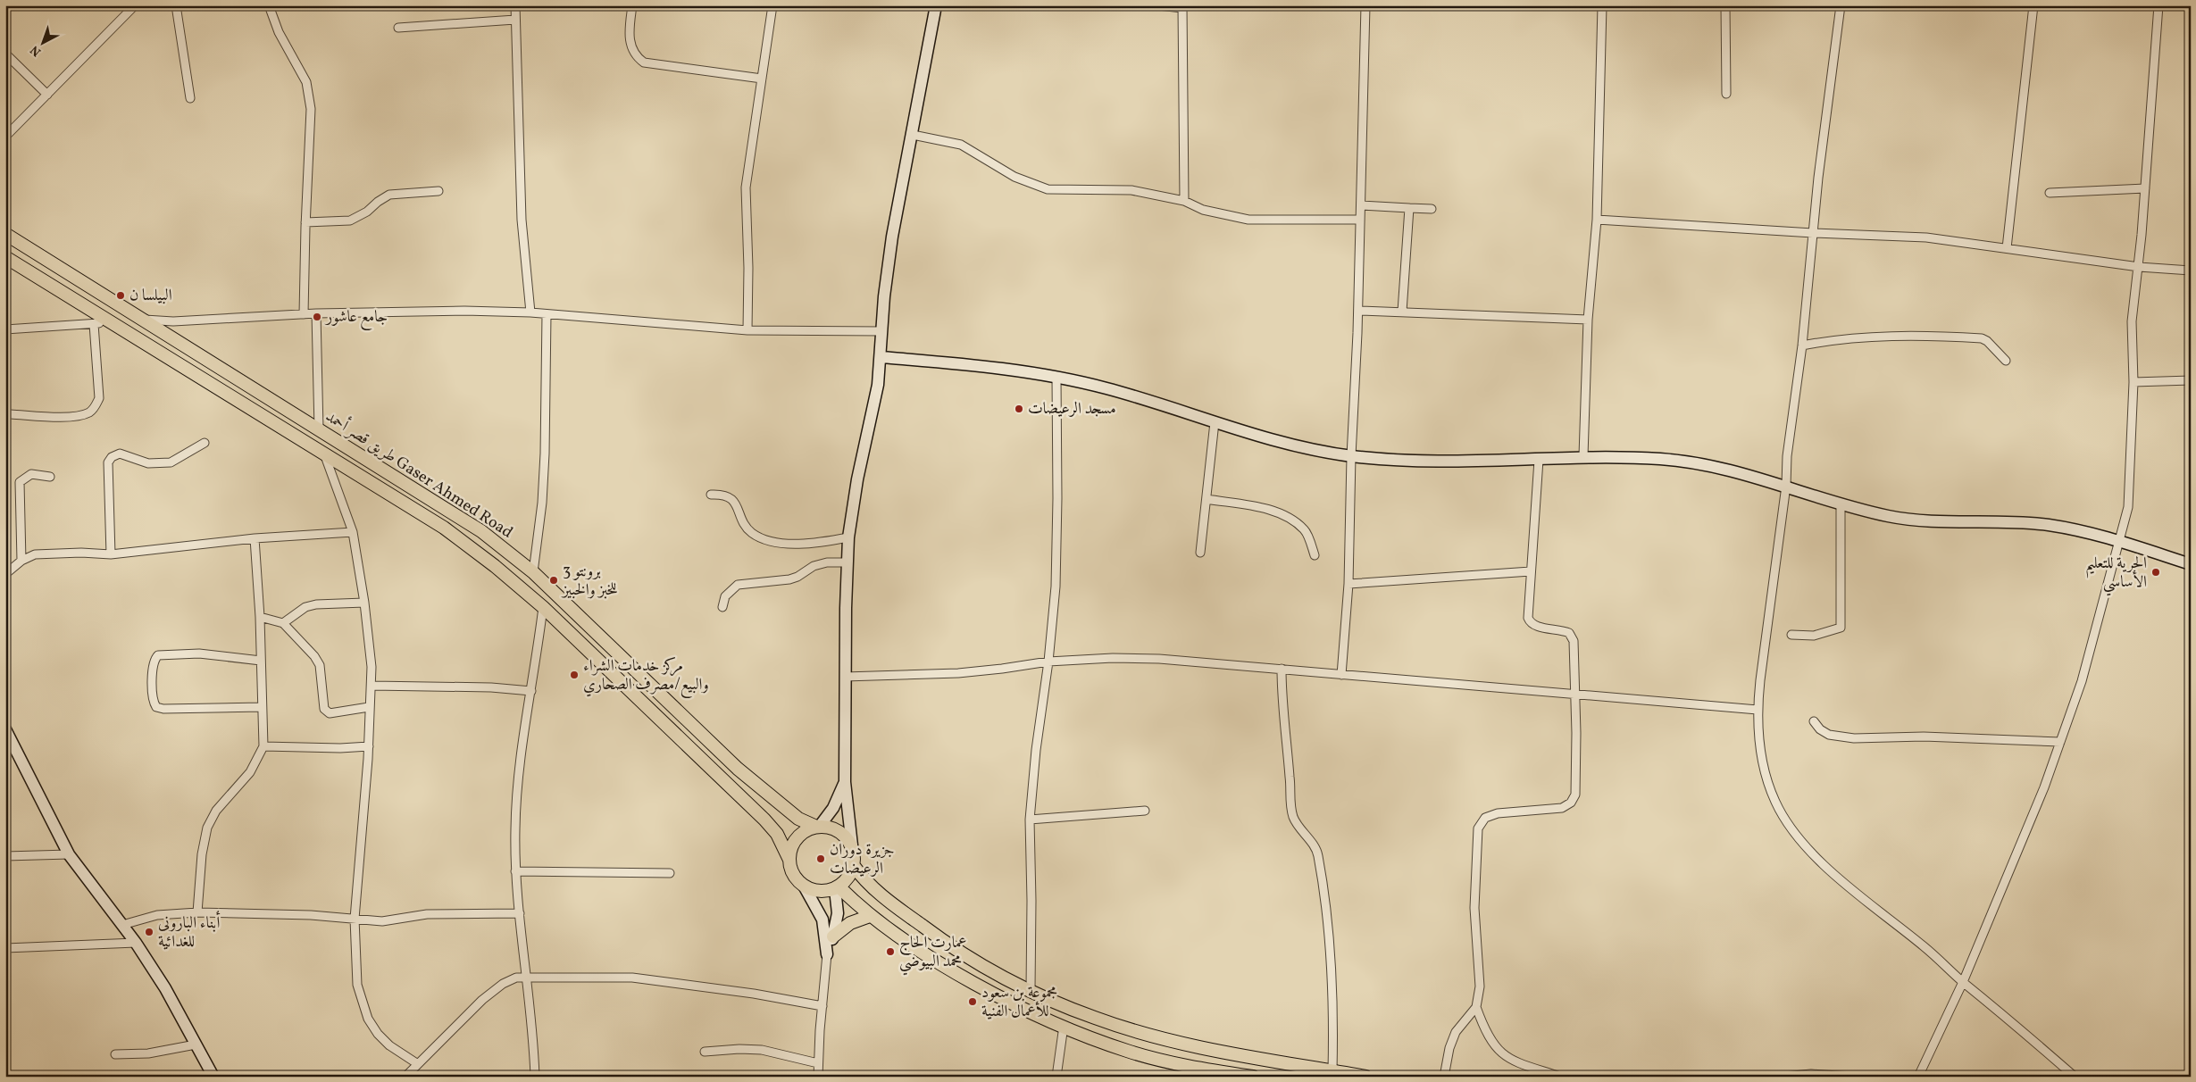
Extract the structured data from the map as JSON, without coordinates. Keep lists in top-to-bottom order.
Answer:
{
  "streets": {
    "main road": ["طريق قصر أحمد Gaser Ahmed Road"]
  },
  "places": [
    "البيلسا ن",
    "جامع عاشور",
    "مسجد الرعيضات",
    "الحرية للتعليم الأساسي",
    "برونتو 3 للخبز والخبيز",
    "مركز خدمات الشراء والبيع/مصرف الصحاري",
    "جزيرة دوران الرعيضات",
    "أبناء البارونى للغدائية",
    "عمارت الحاج محمد البيوضي",
    "مجموعة بن سعود للأعمال الفنية"
  ],
  "north": "bottom left"
}
